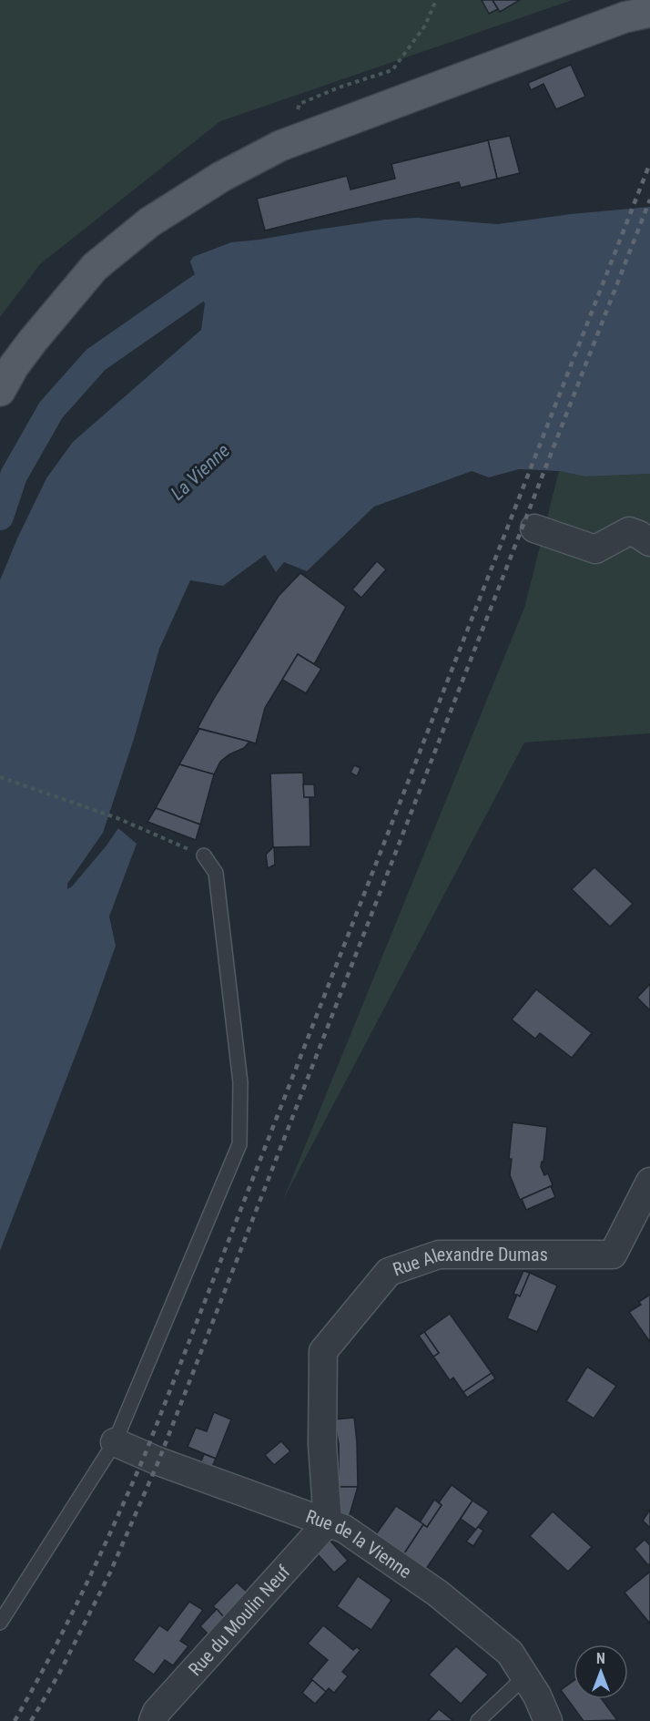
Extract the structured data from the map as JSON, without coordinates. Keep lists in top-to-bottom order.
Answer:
{
  "streets": {
    "street": ["Rue Alexandre Dumas", "Rue de la Vienne", "Rue du Moulin Neuf"]
  },
  "crossings": [
    ["Rue Alexandre Dumas", "Rue de la Vienne"],
    ["Rue Alexandre Dumas", "Rue du Moulin Neuf"],
    ["Rue de la Vienne", "Rue du Moulin Neuf"]
  ],
  "water": ["La Vienne"],
  "north": "top"
}
